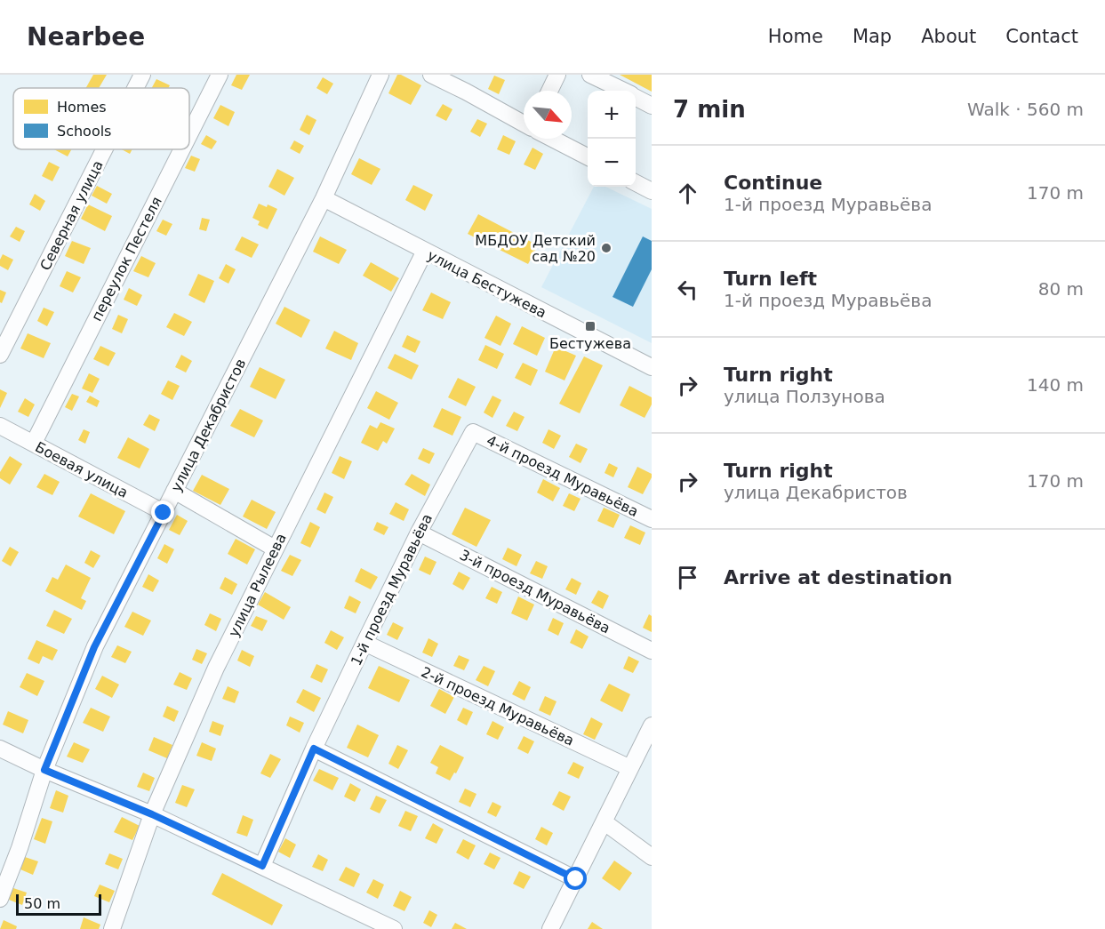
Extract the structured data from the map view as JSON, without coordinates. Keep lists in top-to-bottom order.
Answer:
{
  "streets": {
    "street": [
      "Северная улица",
      "переулок Пестеля",
      "улица Бестужева",
      "улица Декабристов",
      "Боевая улица",
      "4-й проезд Муравьёва",
      "улица Рылеева",
      "1-й проезд Муравьёва",
      "3-й проезд Муравьёва",
      "2-й проезд Муравьёва"
    ]
  },
  "crossings": [
    ["переулок Пестеля", "Боевая улица"],
    ["улица Бестужева", "улица Декабристов"],
    ["улица Бестужева", "улица Рылеева"],
    ["улица Декабристов", "Боевая улица"],
    ["4-й проезд Муравьёва", "1-й проезд Муравьёва"],
    ["1-й проезд Муравьёва", "3-й проезд Муравьёва"],
    ["1-й проезд Муравьёва", "2-й проезд Муравьёва"]
  ],
  "places": {
    "other": ["МБДОУ Детский сад №20"],
    "transit": ["Бестужева"]
  },
  "legend": ["Homes", "Schools"],
  "scale_bar": "50 m",
  "north": "bottom right",
  "page": {
    "header": "Nearbee",
    "nav": [
      "Home",
      "Map",
      "About",
      "Contact"
    ],
    "heading": ["7 min", "Walk · 560 m"],
    "map_buttons": ["+", "−"],
    "list": [
      ["Continue", "1-й проезд Муравьёва", "170 m"],
      ["Turn left", "1-й проезд Муравьёва", "80 m"],
      ["Turn right", "улица Ползунова", "140 m"],
      ["Turn right", "улица Декабристов", "170 m"],
      "Arrive at destination"
    ],
    "scale": "50 m"
  }
}
